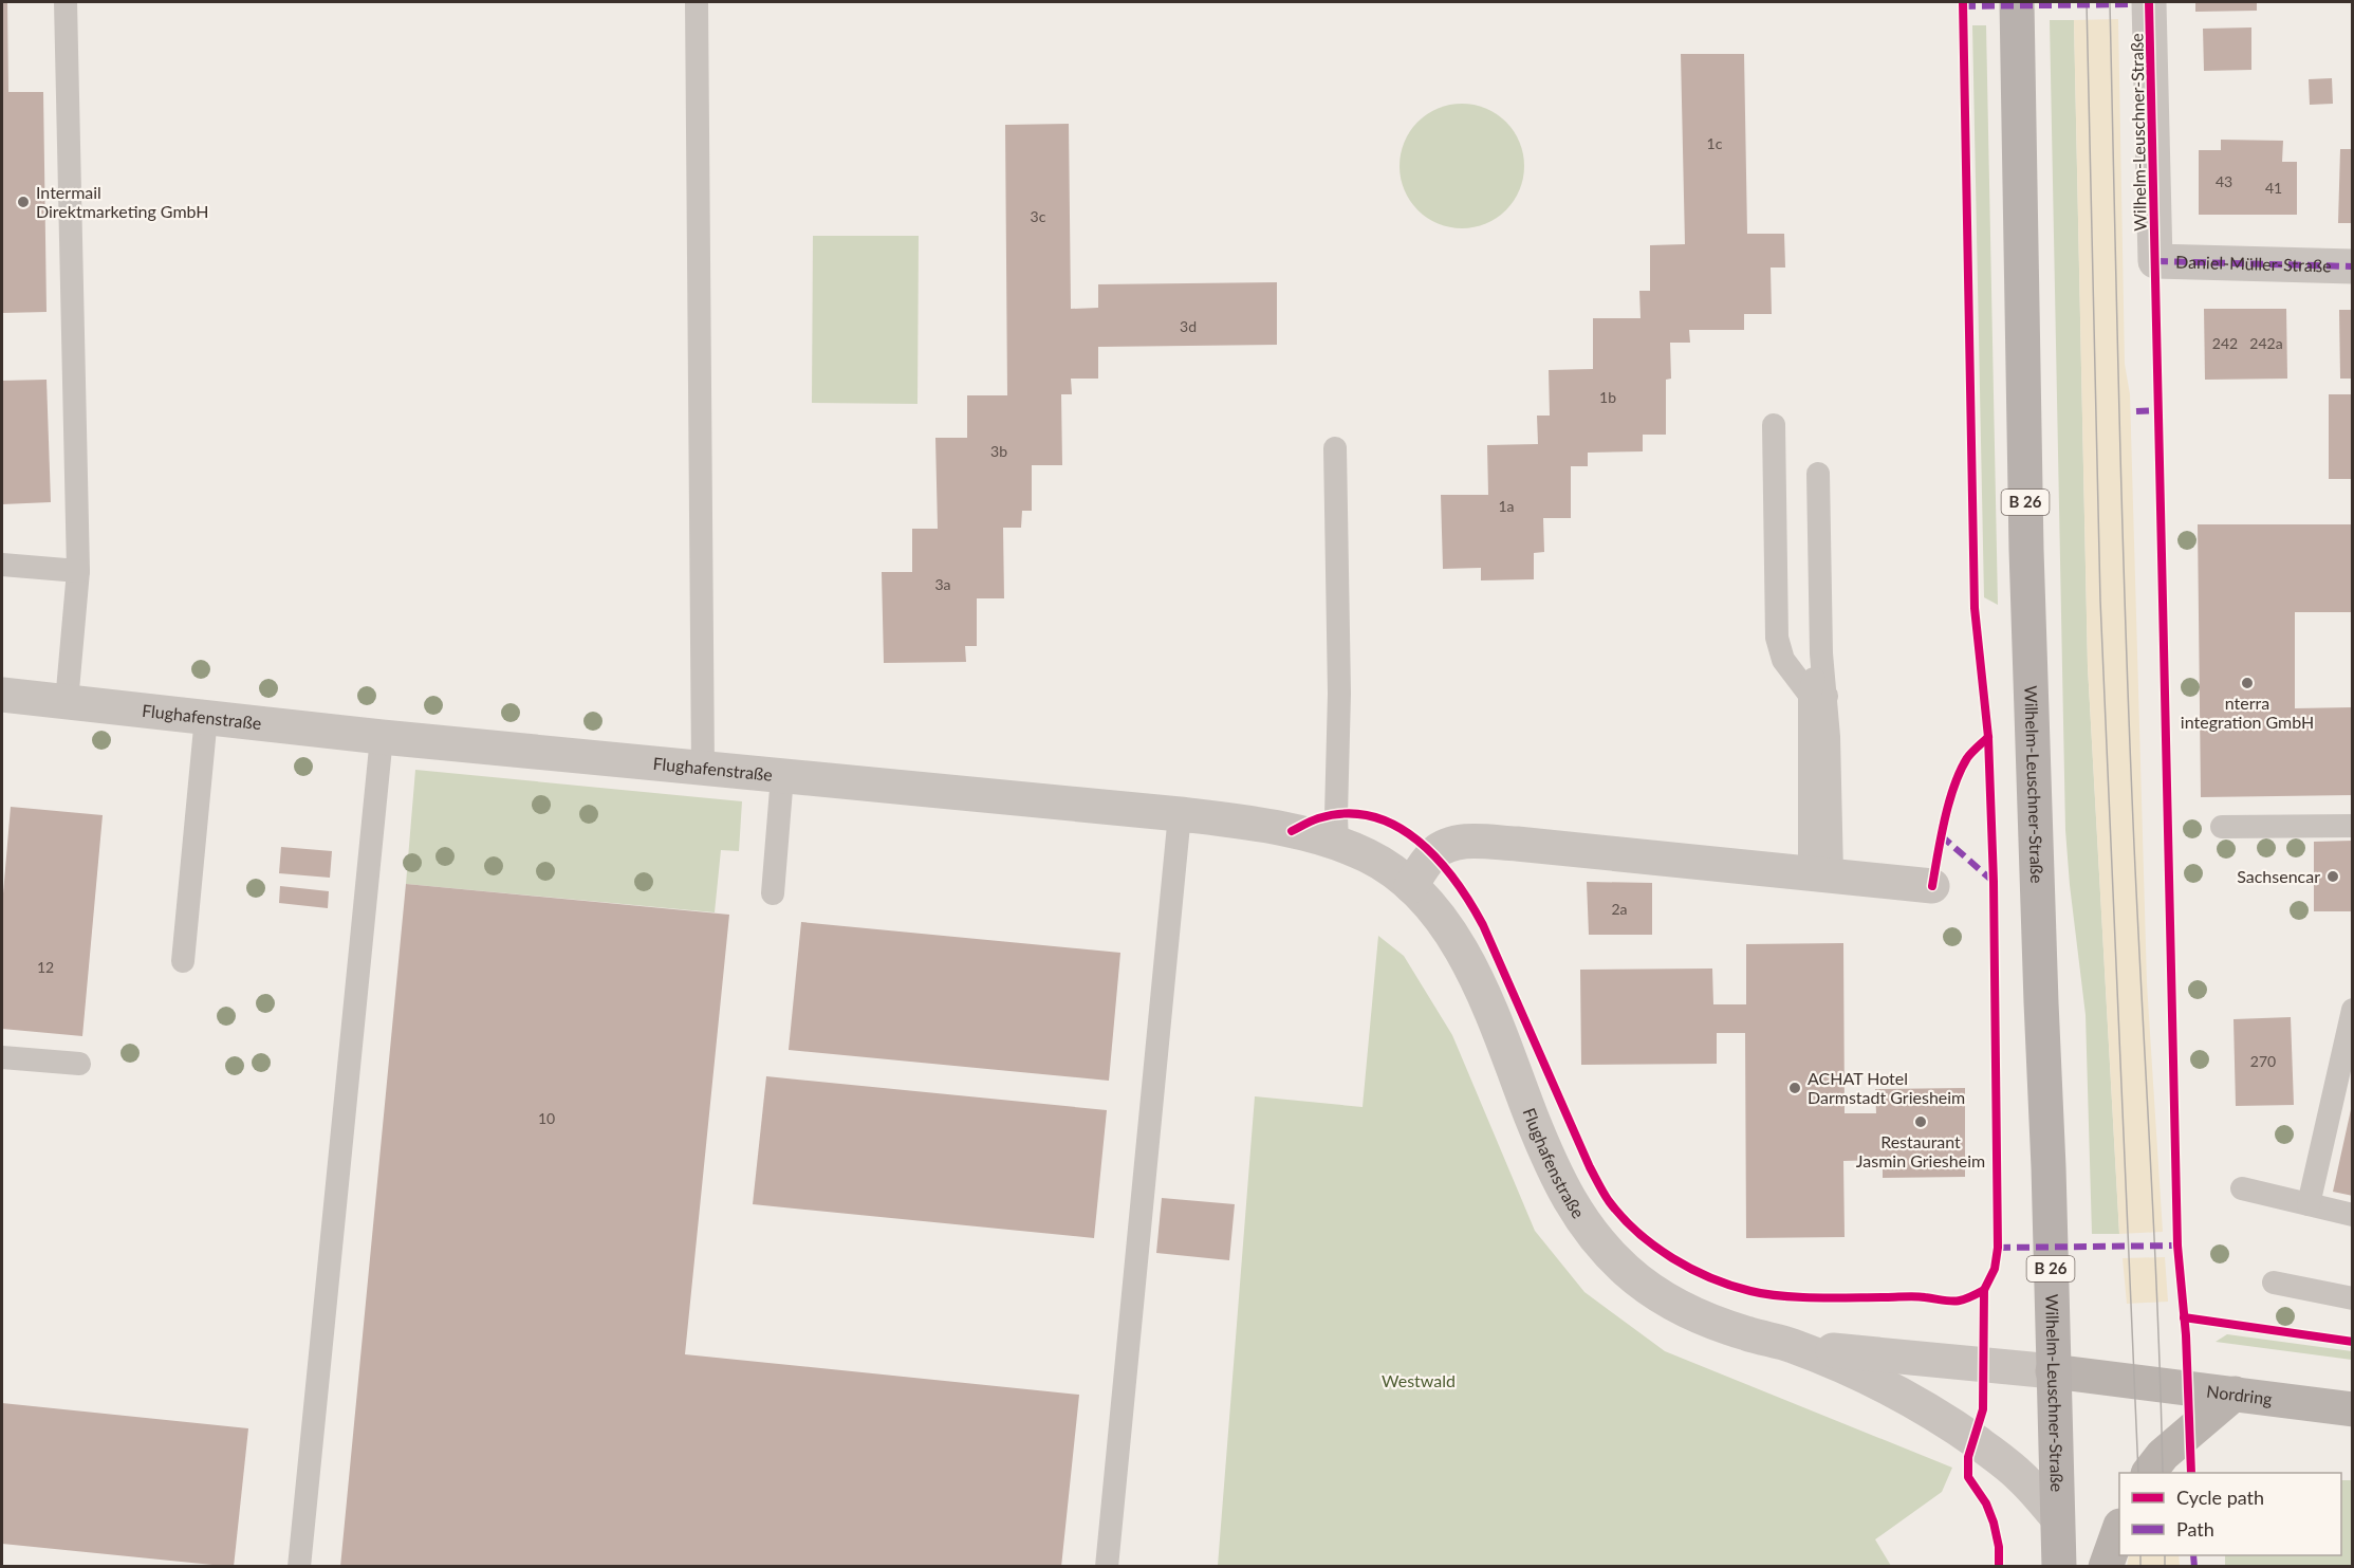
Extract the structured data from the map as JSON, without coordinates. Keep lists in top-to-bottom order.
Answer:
{
  "streets": {
    "main road": ["Wilhelm-Leuschner-Straße", "B 26", "Nordring"],
    "street": ["Daniel-Müller-Straße", "Flughafenstraße"]
  },
  "crossings": [
    ["Wilhelm-Leuschner-Straße", "Daniel-Müller-Straße"],
    ["Wilhelm-Leuschner-Straße", "Flughafenstraße"],
    ["Wilhelm-Leuschner-Straße", "Nordring"],
    ["Flughafenstraße", "Nordring"]
  ],
  "parks": ["Westwald"],
  "places": [
    "Intermail Direktmarketing GmbH",
    "nterra integration GmbH",
    "Sachsencar",
    "ACHAT Hotel Darmstadt Griesheim",
    "Restaurant Jasmin Griesheim"
  ],
  "house_numbers": [
    "1c",
    "43",
    "41",
    "3c",
    "3d",
    "242",
    "242a",
    "1b",
    "3b",
    "1a",
    "3a",
    "2a",
    "12",
    "270",
    "10"
  ],
  "legend": ["Cycle path", "Path"]
}
